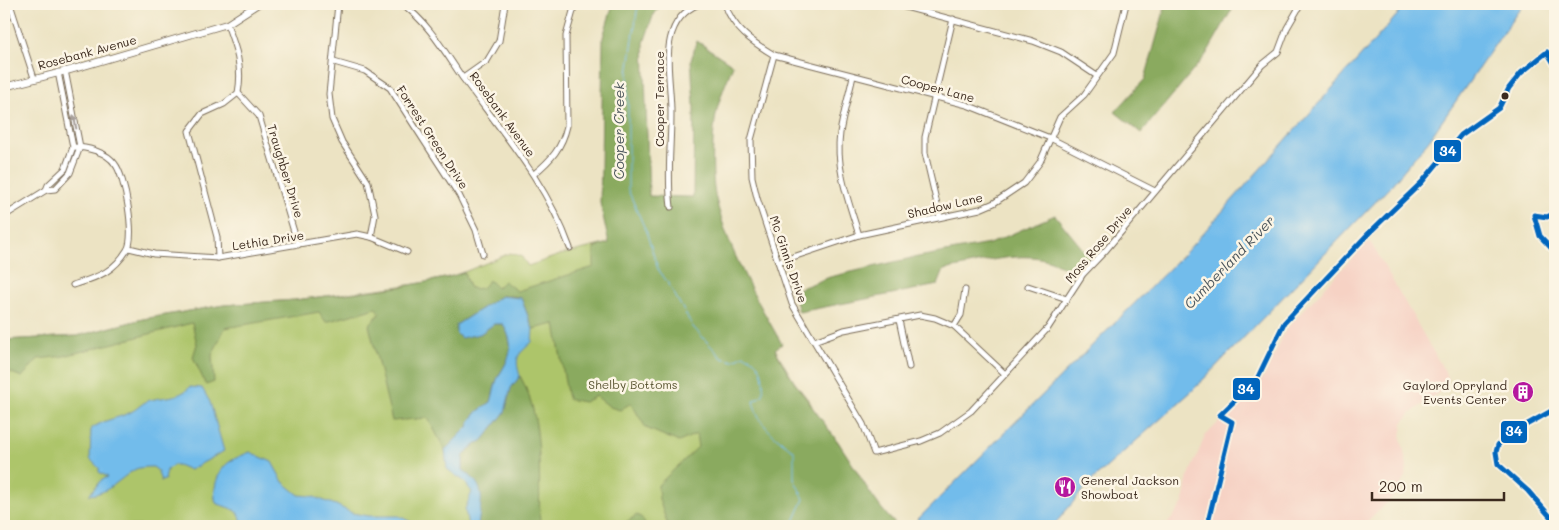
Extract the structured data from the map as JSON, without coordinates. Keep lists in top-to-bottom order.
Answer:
{
  "streets": {
    "street": [
      "Rosebank Avenue",
      "Cooper Lane",
      "Cooper Terrace",
      "Forrest Green Drive",
      "Traughber Drive",
      "Shadow Lane",
      "Lethia Drive",
      "Moss Rose Drive",
      "Mc Ginnis Drive"
    ]
  },
  "crossings": [
    ["Cooper Lane", "Shadow Lane"],
    ["Cooper Lane", "Moss Rose Drive"],
    ["Cooper Lane", "Mc Ginnis Drive"],
    ["Traughber Drive", "Lethia Drive"],
    ["Shadow Lane", "Mc Ginnis Drive"],
    ["Moss Rose Drive", "Mc Ginnis Drive"]
  ],
  "water": ["Cooper Creek", "Cumberland River"],
  "parks": ["Shelby Bottoms"],
  "places": {
    "building": ["Gaylord Opryland Events Center"],
    "restaurant": ["General Jackson Showboat"]
  },
  "lines": ["transit line 34"],
  "scale_bar": "200 m"
}
